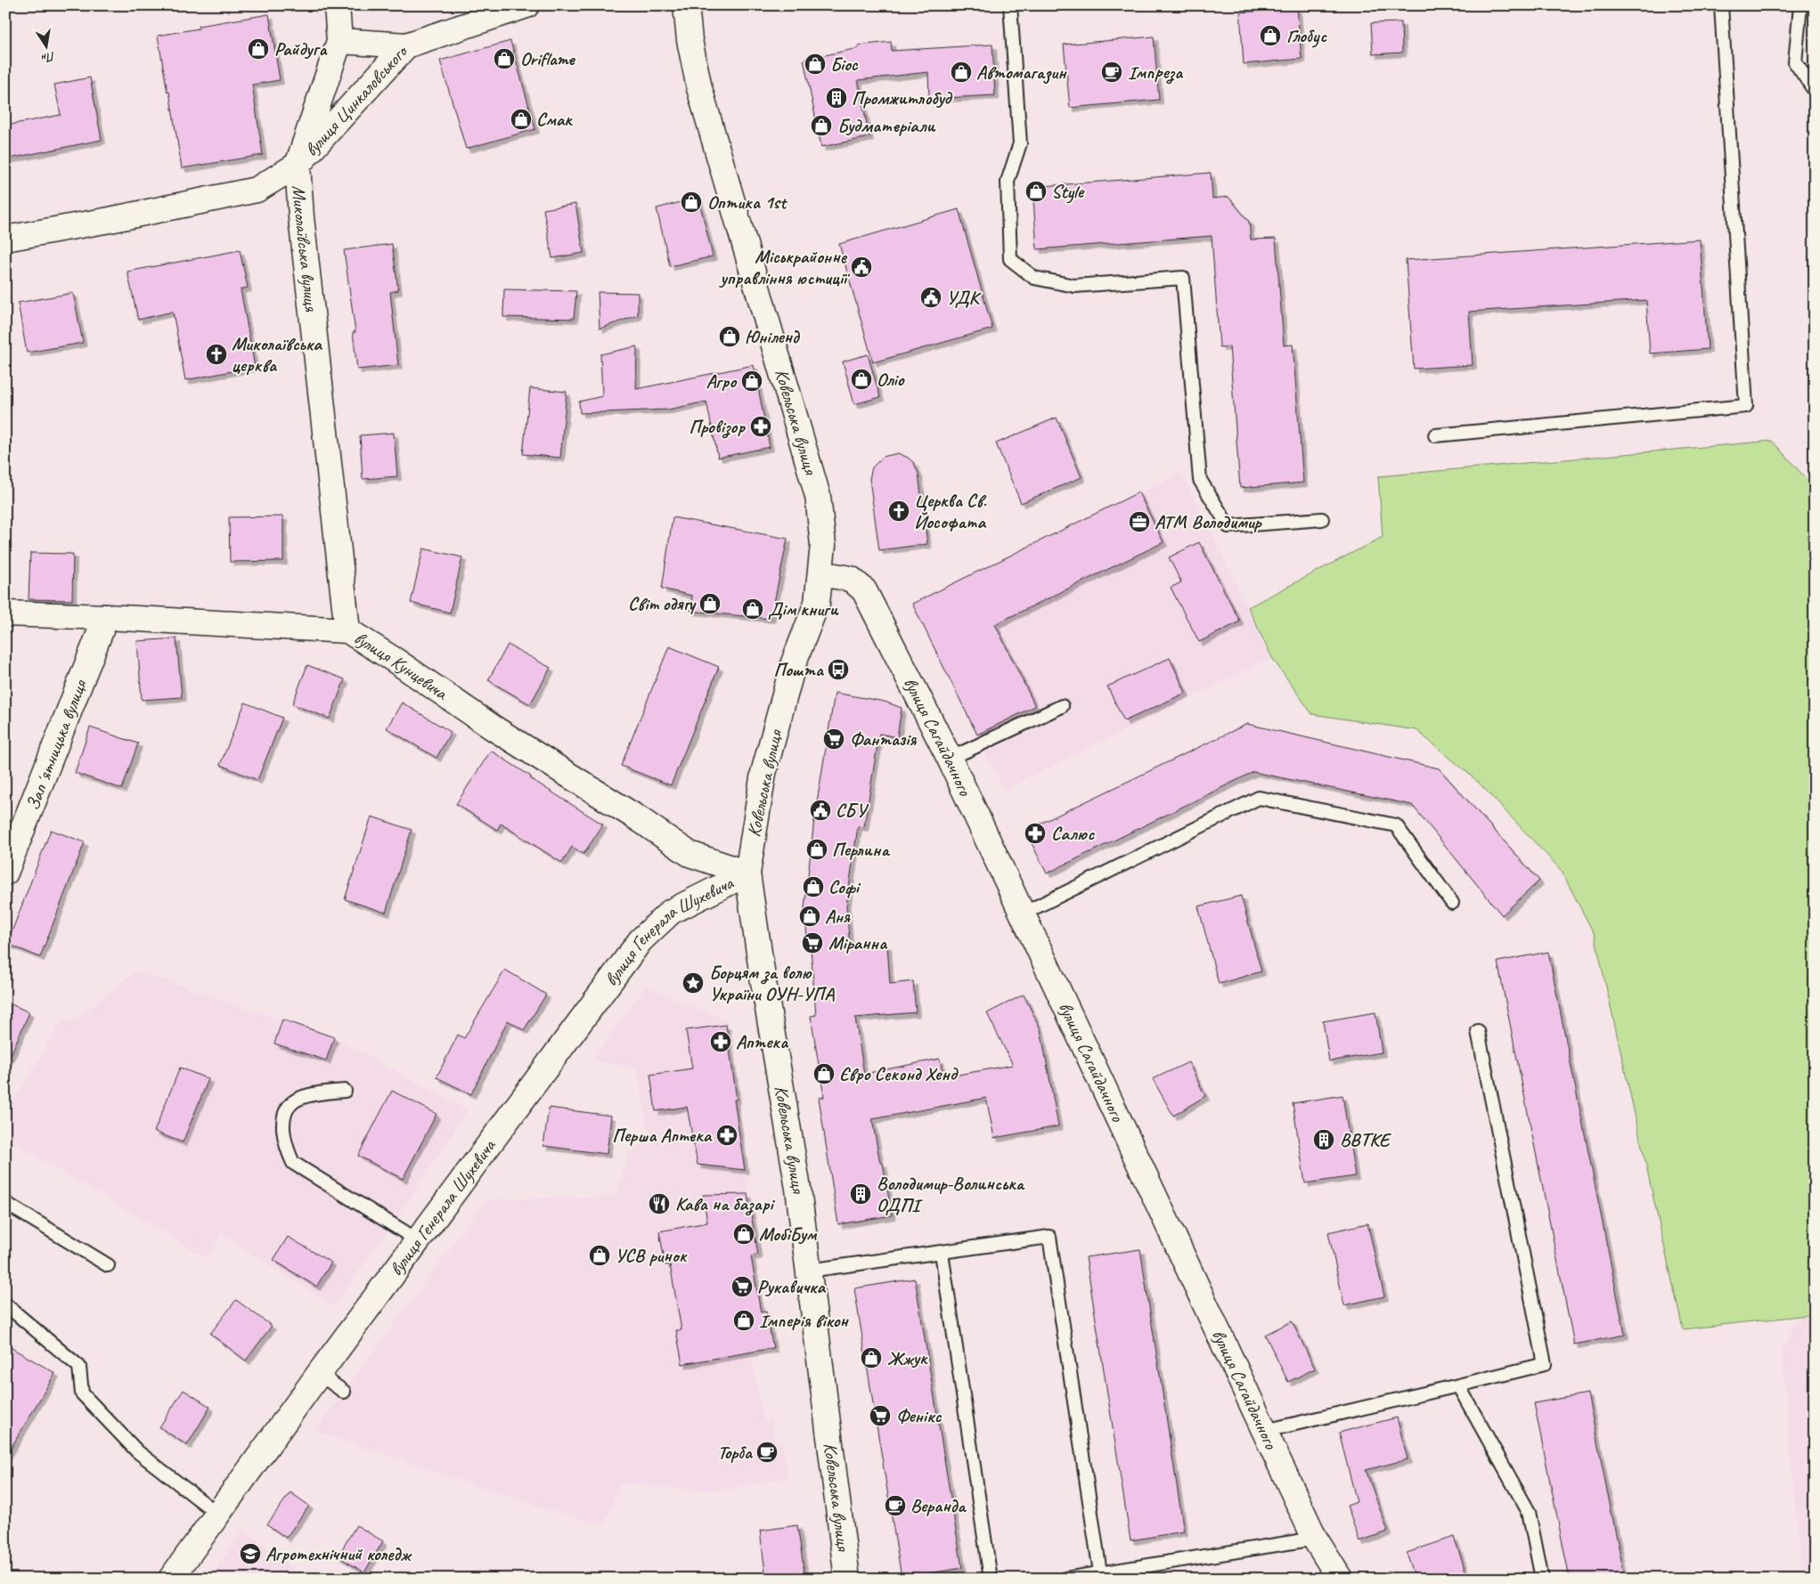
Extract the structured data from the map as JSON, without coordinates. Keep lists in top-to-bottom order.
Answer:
{
  "streets": {
    "street": [
      "вулиця Цинкаловського",
      "Миколаївська вулиця",
      "Ковельська вулиця",
      "вулиця Кунцевича",
      "вулиця Сагайдачного",
      "Запʼятницька вулиця",
      "вулиця Генерала Шухевича"
    ]
  },
  "crossings": [
    ["вулиця Цинкаловського", "Миколаївська вулиця"],
    ["Миколаївська вулиця", "вулиця Кунцевича"],
    ["Ковельська вулиця", "вулиця Кунцевича"],
    ["Ковельська вулиця", "вулиця Сагайдачного"],
    ["Ковельська вулиця", "вулиця Генерала Шухевича"],
    ["вулиця Кунцевича", "Запʼятницька вулиця"],
    ["вулиця Кунцевича", "вулиця Генерала Шухевича"]
  ],
  "places": {
    "shop": [
      "Глобус",
      "Райдуга",
      "Oriflame",
      "Біос",
      "Автомагазин",
      "Смак",
      "Будматеріали",
      "Style",
      "Оптика 1st",
      "Юніленд",
      "Оліо",
      "Агро",
      "Світ одягу",
      "Дім книги",
      "Перлина",
      "Софі",
      "Аня",
      "Євро Секонд Хенд",
      "МобіБум",
      "УСВ ринок",
      "Імперія вікон",
      "Жжук"
    ],
    "cafe": ["Імпреза", "Торба", "Веранда"],
    "building": ["Промжитлобуд", "ВВТКЕ", "Володимир-Волинська ОДПІ"],
    "public building": ["Міськрайонне управління юстиції", "УДК", "СБУ"],
    "church": ["Миколаївська церква", "Церква Св. Йософата"],
    "pharmacy": [
      "Провізор",
      "Салюс",
      "Аптека",
      "Перша Аптека"
    ],
    "office": ["АТМ Володимир"],
    "bus stop": ["Пошта"],
    "supermarket": [
      "Фантазія",
      "Міранна",
      "Рукавичка",
      "Фенікс"
    ],
    "place": ["Борцям за волю України ОУН-УПА"],
    "restaurant": ["Кава на базарі"],
    "school or university": ["Агротехнічний коледж"]
  },
  "north": "bottom"
}
